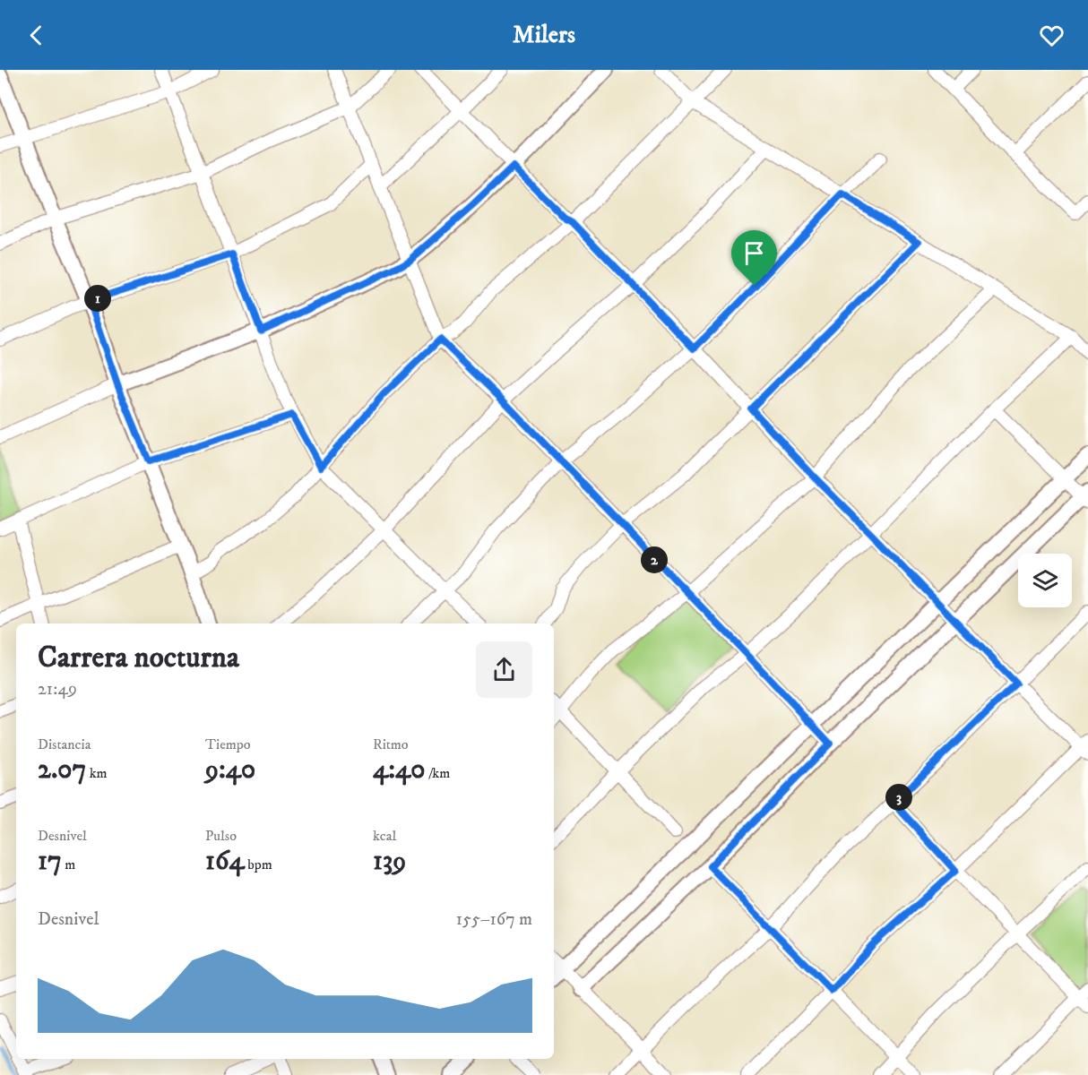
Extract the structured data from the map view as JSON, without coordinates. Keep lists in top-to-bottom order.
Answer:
{
  "page": {
    "header": "Milers",
    "pins": ["1", "2", "3"],
    "heading": ["Carrera nocturna", "21:49"],
    "stats": [
      ["Distancia", "2.07 km"],
      ["Tiempo", "9:40"],
      ["Ritmo", "4:40 /km"],
      ["Desnivel", "17 m"],
      ["Pulso", "164 bpm"],
      ["kcal", "139"]
    ],
    "chart": ["Desnivel", "155–167 m"]
  }
}
